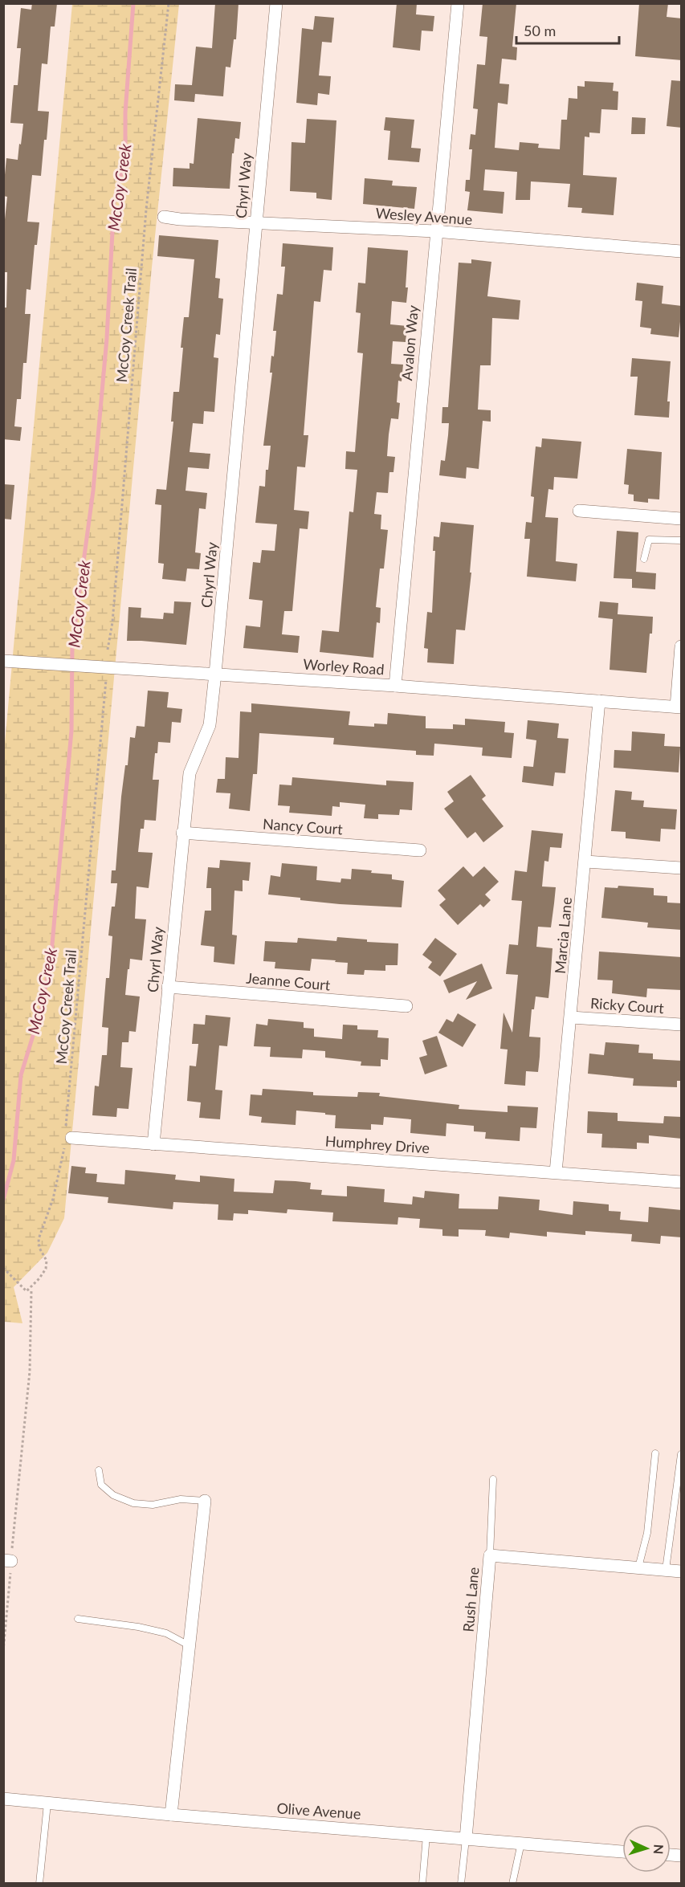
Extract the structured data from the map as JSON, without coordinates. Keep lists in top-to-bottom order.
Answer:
{
  "streets": {
    "street": [
      "Chyrl Way",
      "Wesley Avenue",
      "Avalon Way",
      "Worley Road",
      "Nancy Court",
      "Marcia Lane",
      "Jeanne Court",
      "Ricky Court",
      "Humphrey Drive",
      "Rush Lane",
      "Olive Avenue"
    ],
    "path": ["McCoy Creek Trail"]
  },
  "crossings": [
    ["Chyrl Way", "Wesley Avenue"],
    ["Chyrl Way", "Worley Road"],
    ["Chyrl Way", "Nancy Court"],
    ["Chyrl Way", "Jeanne Court"],
    ["Chyrl Way", "Humphrey Drive"],
    ["Wesley Avenue", "Avalon Way"],
    ["McCoy Creek Trail", "Humphrey Drive"],
    ["Avalon Way", "Worley Road"],
    ["Worley Road", "Marcia Lane"],
    ["Marcia Lane", "Ricky Court"],
    ["Marcia Lane", "Humphrey Drive"],
    ["Rush Lane", "Olive Avenue"]
  ],
  "water": ["McCoy Creek"],
  "scale_bar": "50 m",
  "north": "right"
}
